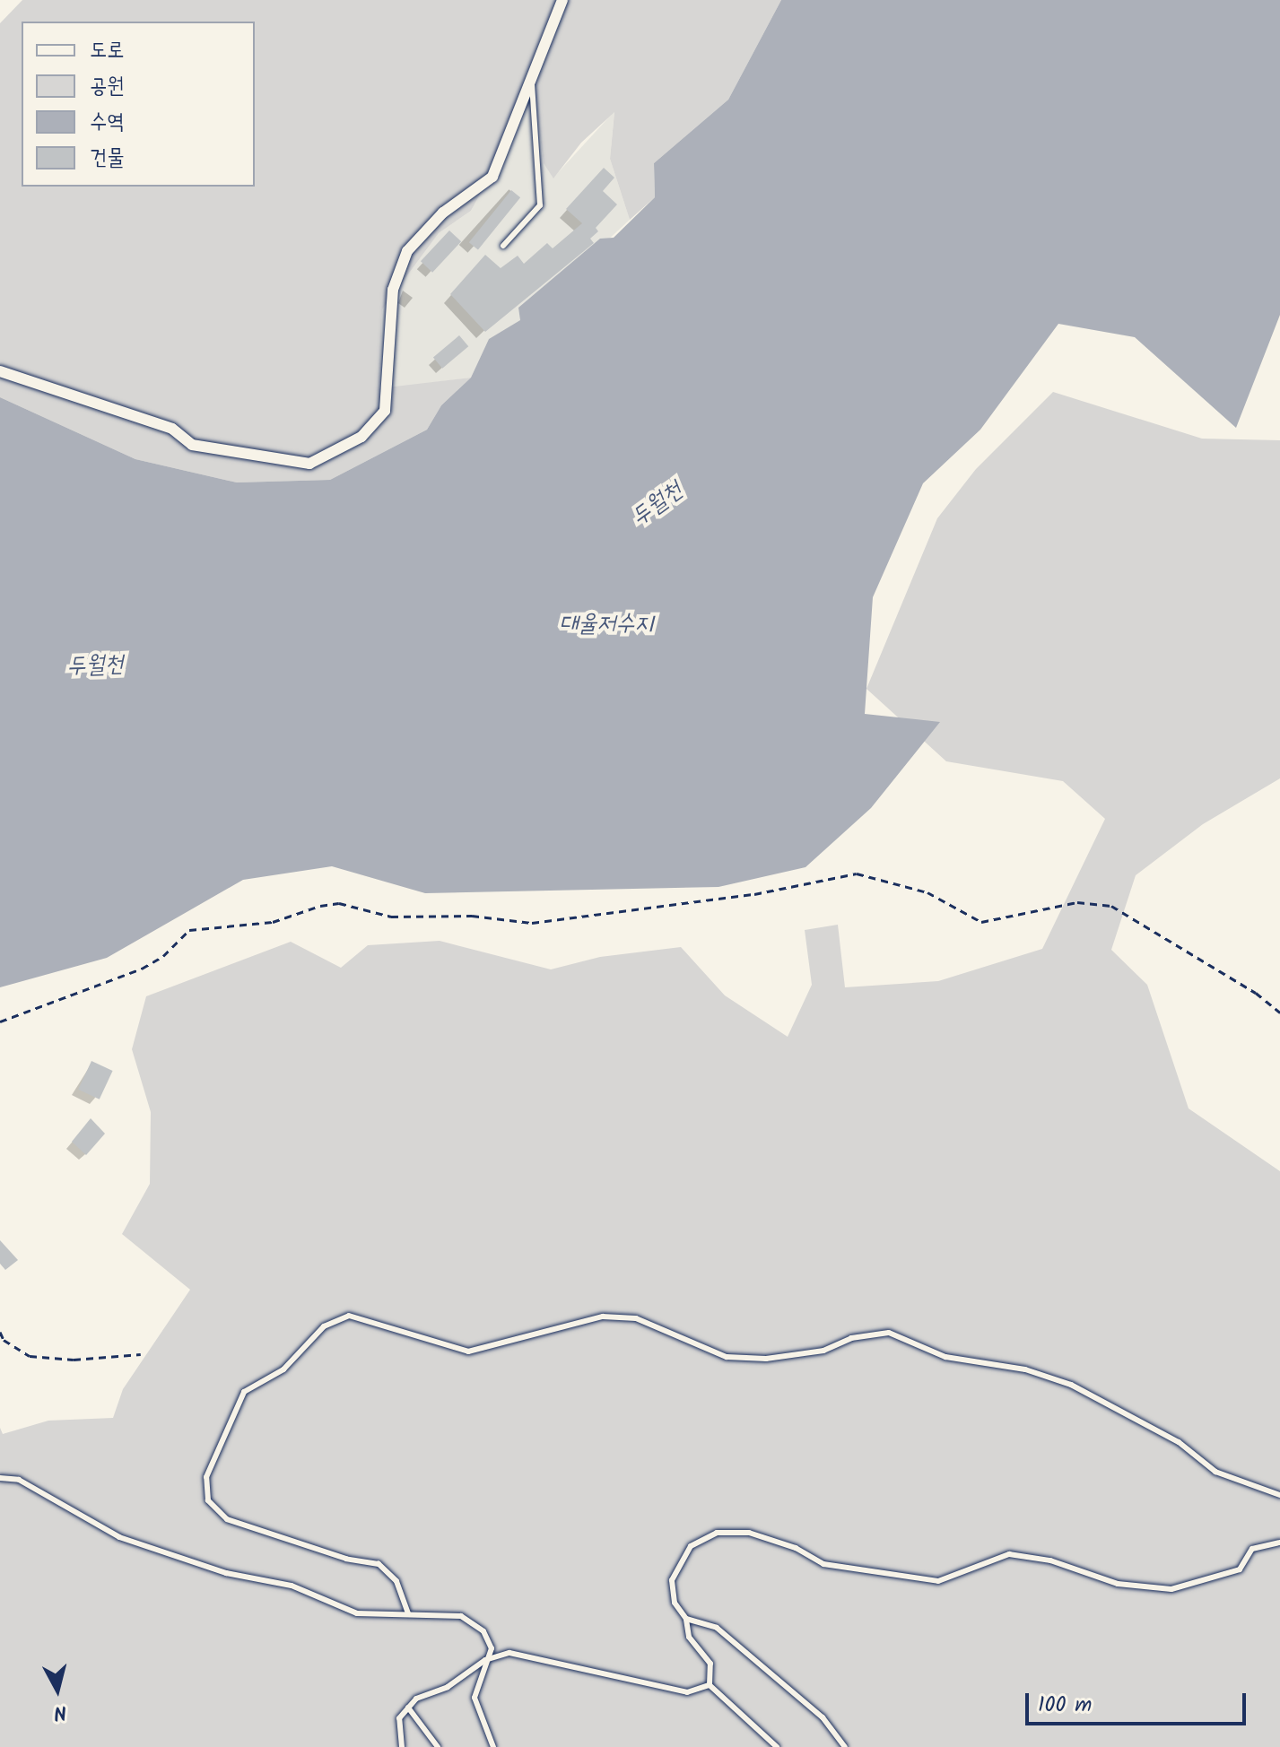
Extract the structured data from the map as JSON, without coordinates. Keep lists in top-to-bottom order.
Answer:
{
  "water": ["두월천", "대율저수지"],
  "legend": [
    "도로",
    "공원",
    "수역",
    "건물"
  ],
  "scale_bar": "100 m",
  "north": "bottom"
}
